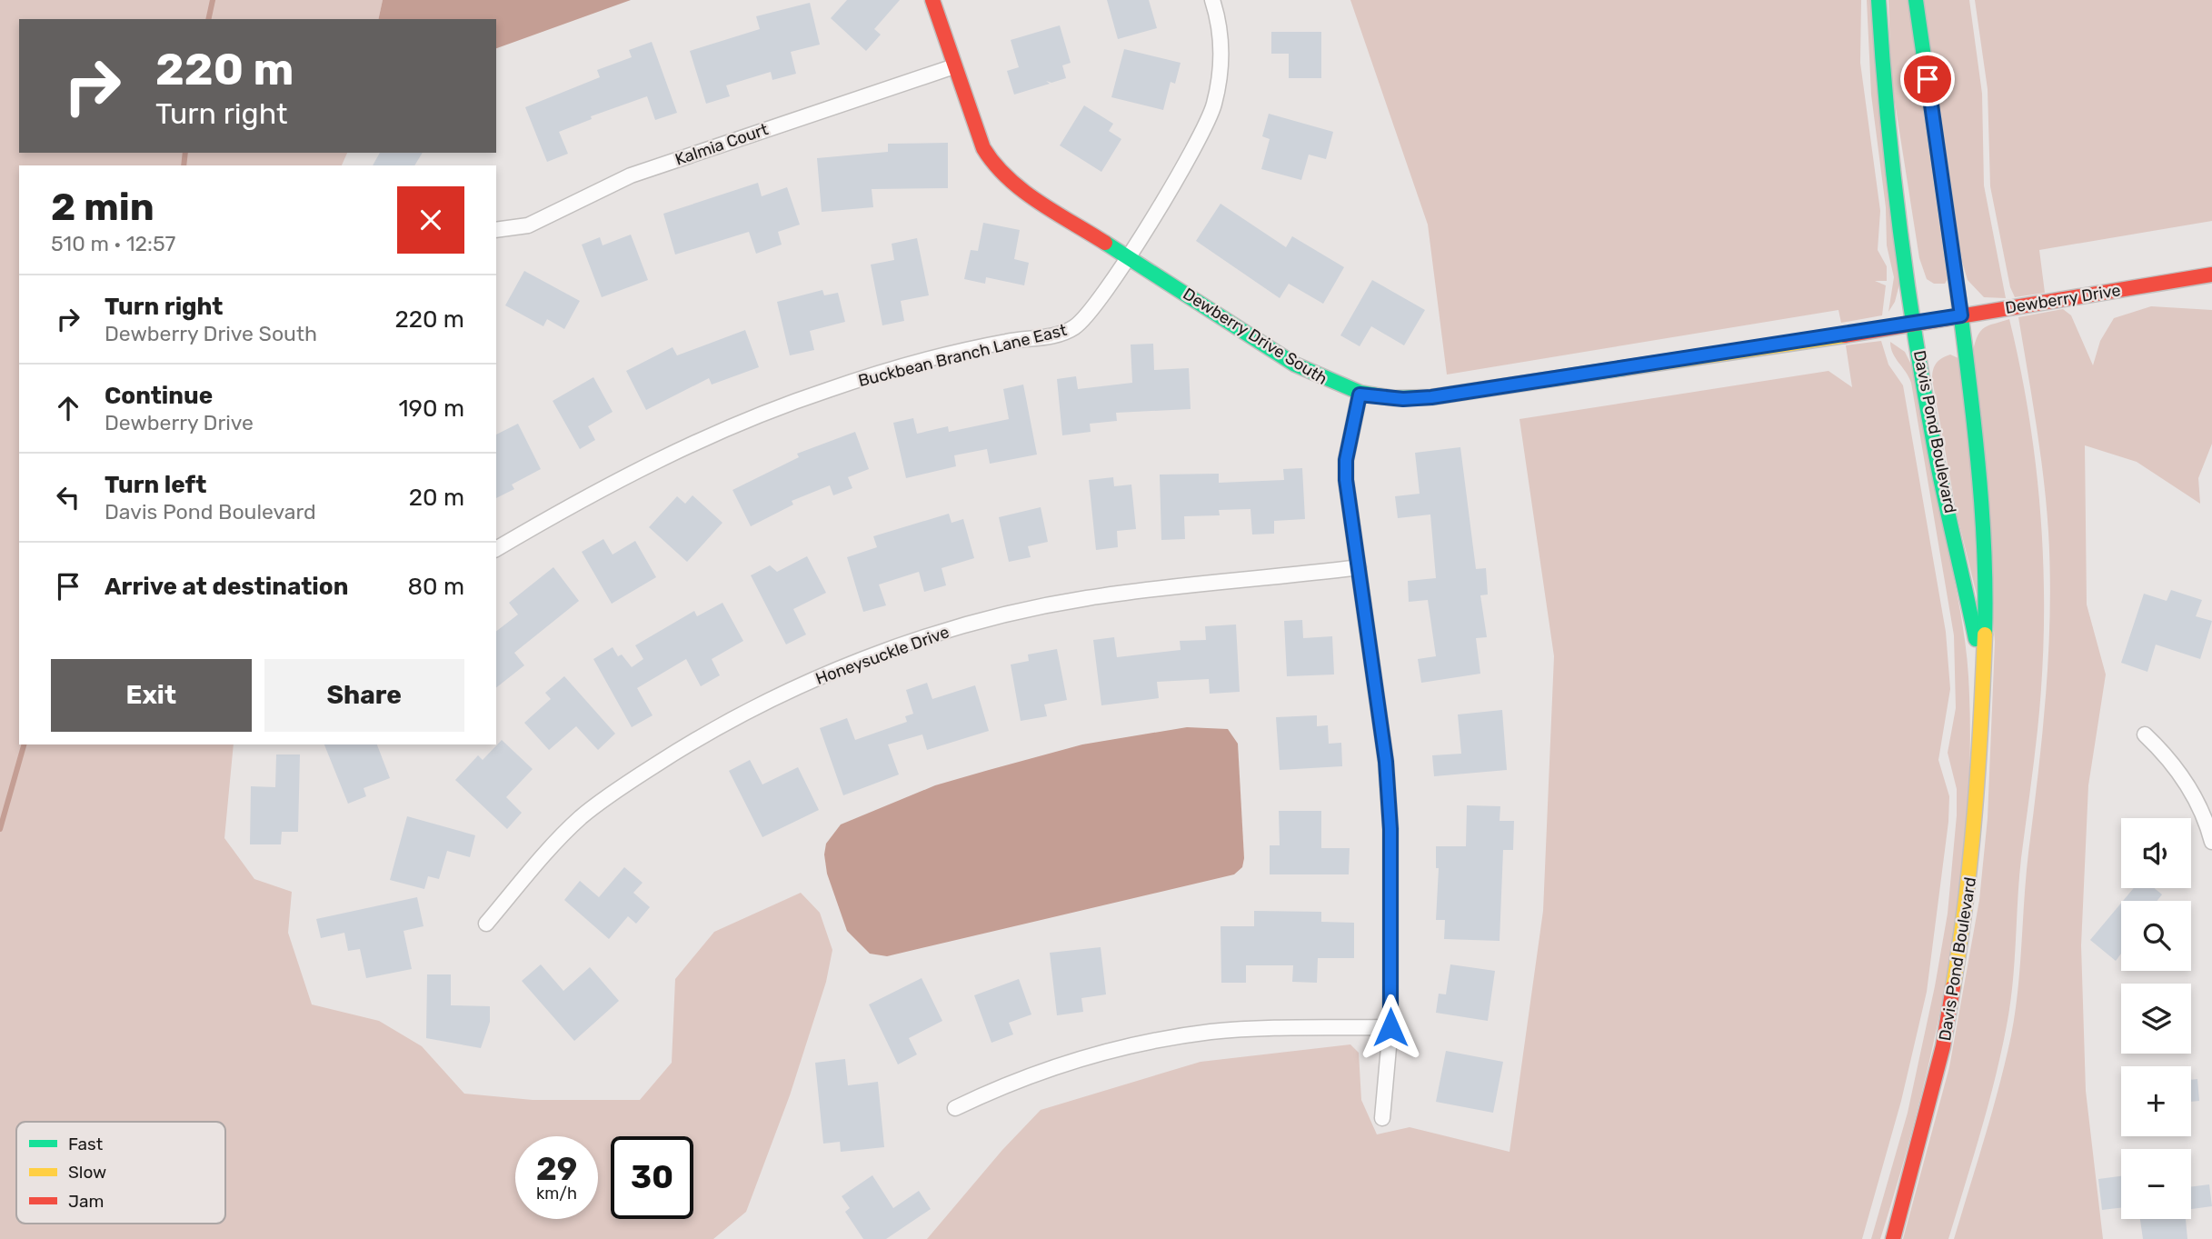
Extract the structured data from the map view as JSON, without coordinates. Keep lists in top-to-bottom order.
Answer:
{
  "streets": {
    "street": [
      "Kalmia Court",
      "Dewberry Drive",
      "Dewberry Drive South",
      "Buckbean Branch Lane East",
      "Davis Pond Boulevard",
      "Honeysuckle Drive"
    ]
  },
  "crossings": [
    ["Kalmia Court", "Dewberry Drive South"],
    ["Dewberry Drive", "Dewberry Drive South"],
    ["Dewberry Drive", "Davis Pond Boulevard"],
    ["Dewberry Drive South", "Buckbean Branch Lane East"],
    ["Dewberry Drive South", "Davis Pond Boulevard"]
  ],
  "legend": ["Fast", "Slow", "Jam"],
  "page": {
    "turn": ["220 m", "Turn right"],
    "heading": ["2 min", "510 m · 12:57"],
    "list": [
      {
        "name": "Turn right",
        "note": "Dewberry Drive South",
        "value": "220 m"
      },
      {
        "name": "Continue",
        "note": "Dewberry Drive",
        "value": "190 m"
      },
      {
        "name": "Turn left",
        "note": "Davis Pond Boulevard",
        "value": "20 m"
      },
      {
        "name": "Arrive at destination",
        "value": "80 m"
      }
    ],
    "buttons": ["Exit", "Share"],
    "map_buttons": ["+", "−"],
    "speed": "29 km/h",
    "limit": "30"
  }
}
